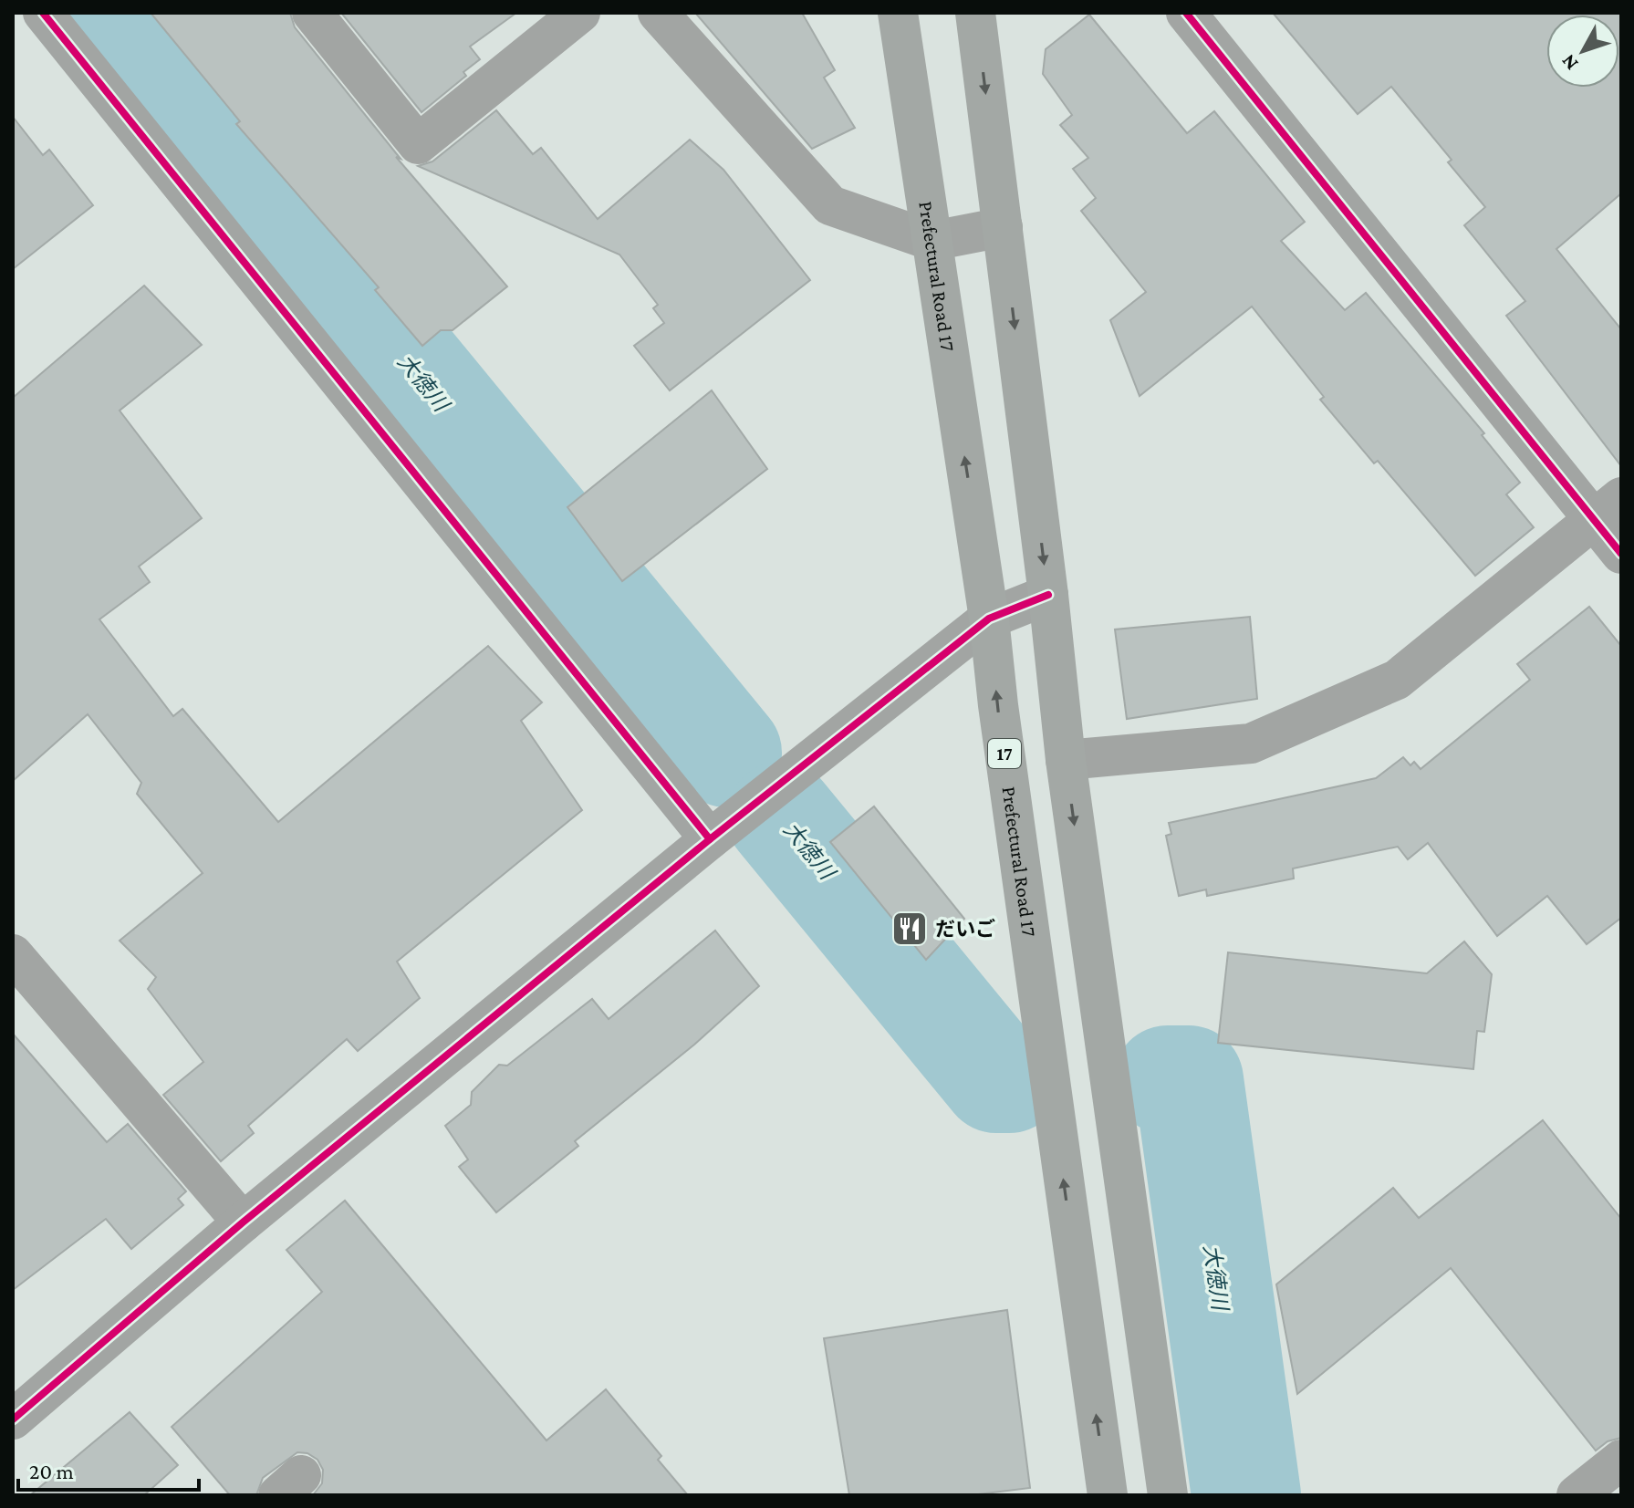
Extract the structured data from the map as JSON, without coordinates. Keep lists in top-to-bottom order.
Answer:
{
  "streets": {
    "main road": ["Prefectural Road 17", "17"]
  },
  "water": ["大徳川"],
  "places": {
    "restaurant": ["だいご"]
  },
  "scale_bar": "20 m",
  "north": "bottom left"
}
